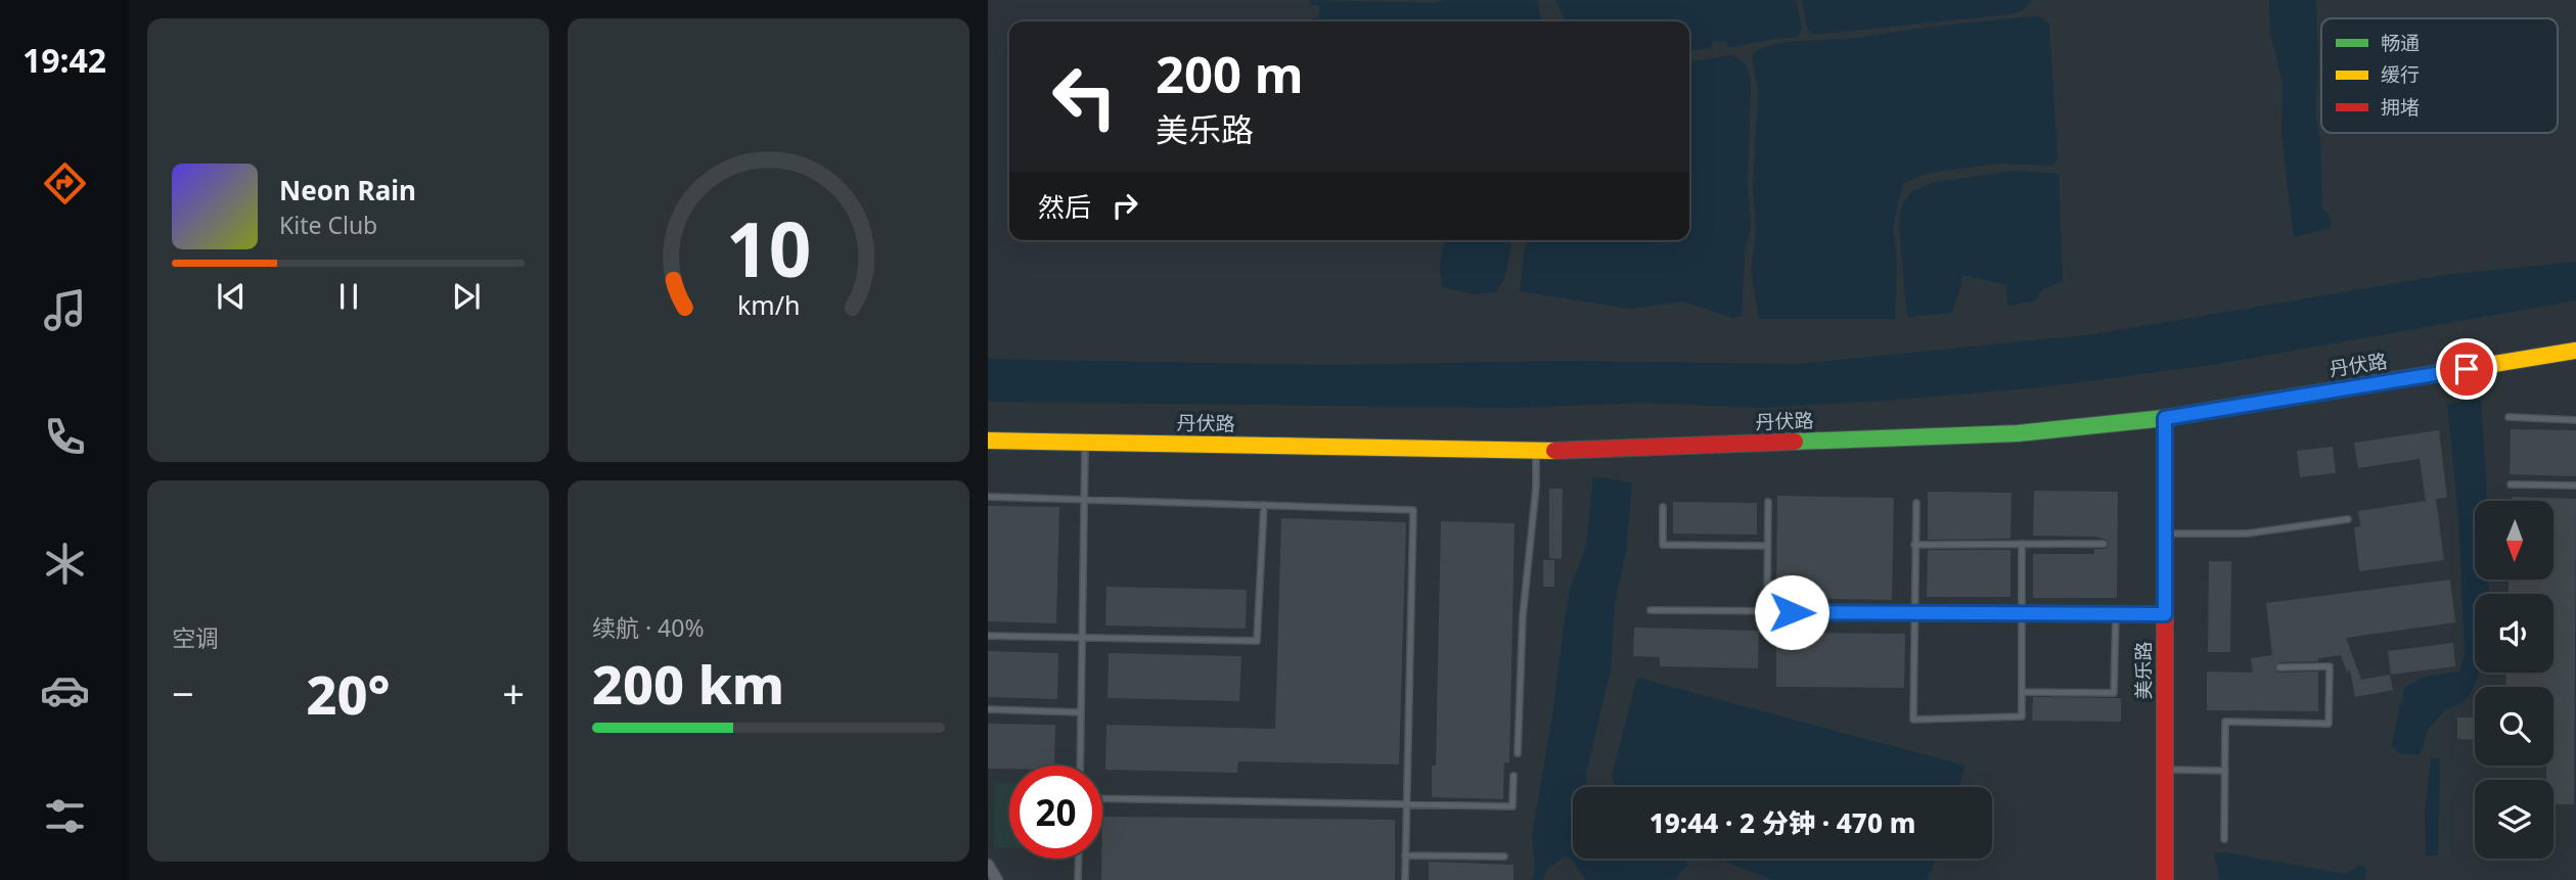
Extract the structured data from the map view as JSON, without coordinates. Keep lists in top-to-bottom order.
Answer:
{
  "streets": {
    "main road": ["丹伏路", "美乐路"]
  },
  "crossings": [
    ["丹伏路", "美乐路"]
  ],
  "legend": ["畅通", "缓行", "拥堵"],
  "north": "bottom",
  "page": {
    "tabs": "19:42",
    "turn": ["200 m", "美乐路"],
    "song": ["Neon Rain", "Kite Club"],
    "then": "然后",
    "tile": [
      "空调",
      ["续航 · 40%", "200 km"]
    ],
    "heat": ["−", "20°", "+"],
    "limit": "20",
    "trip": "19:44 · 2 分钟 · 470 m",
    "gauge": ["10", "km/h"]
  }
}
